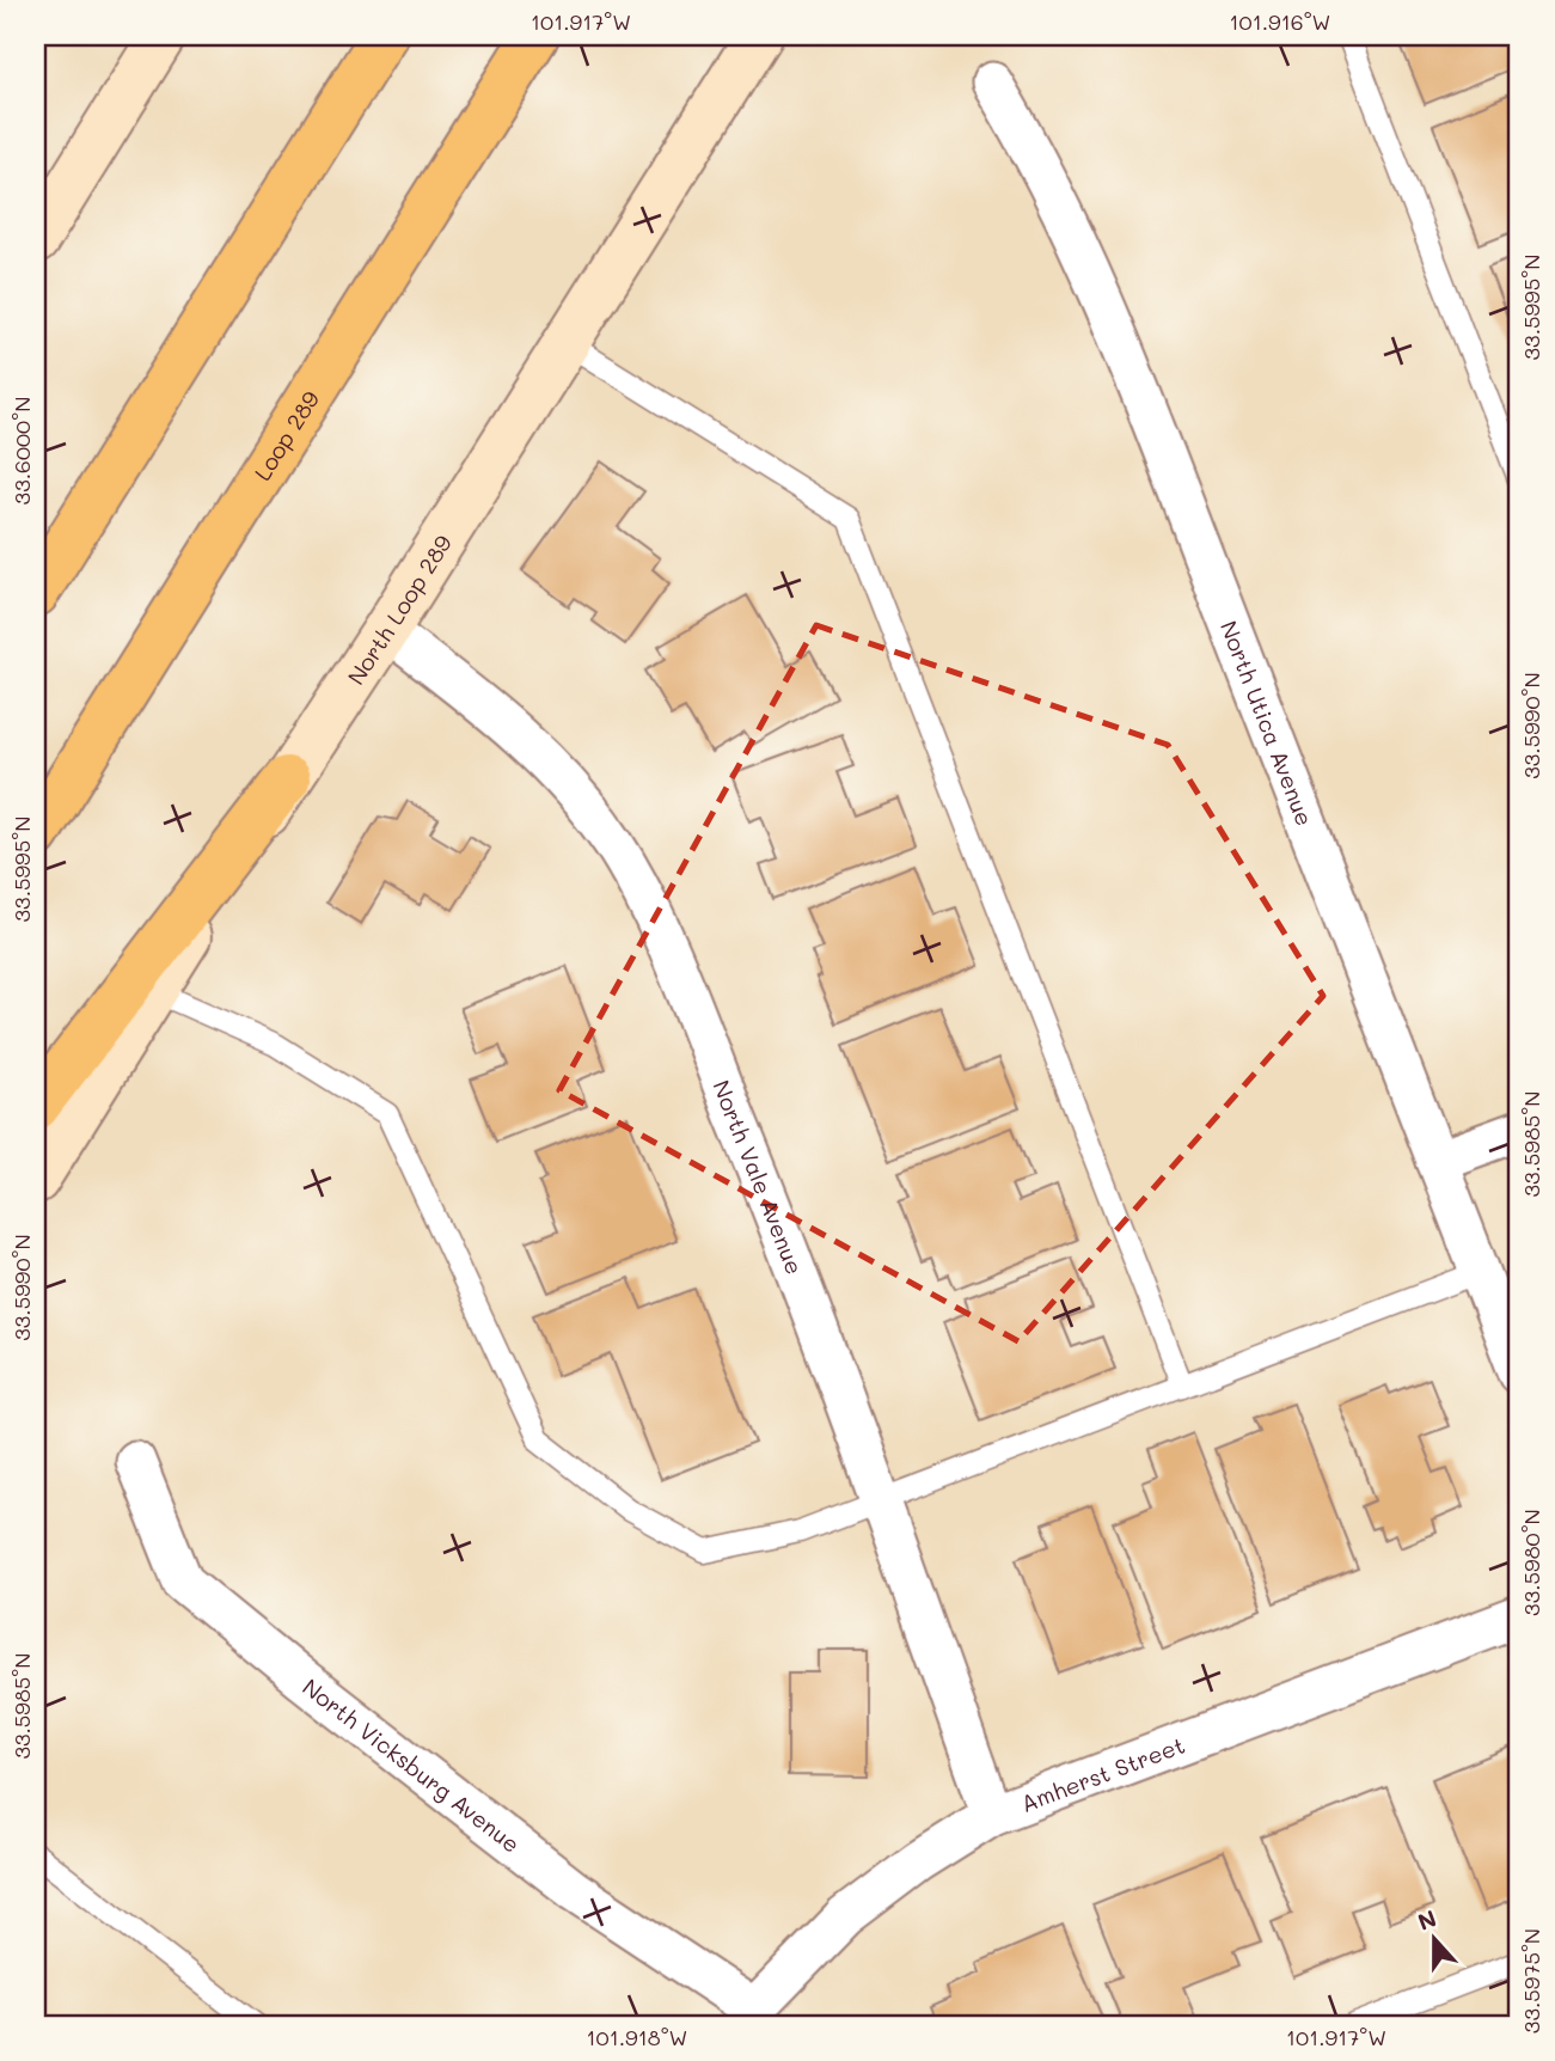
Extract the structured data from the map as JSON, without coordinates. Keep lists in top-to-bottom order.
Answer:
{
  "streets": {
    "highway": ["Loop 289"],
    "main road": ["North Loop 289"],
    "street": [
      "North Utica Avenue",
      "North Vale Avenue",
      "North Vicksburg Avenue",
      "Amherst Street"
    ]
  },
  "crossings": [
    ["North Loop 289", "North Vale Avenue"],
    ["North Vale Avenue", "Amherst Street"],
    ["North Vicksburg Avenue", "Amherst Street"]
  ],
  "north": "top",
  "coordinates": [
    "101.917°W",
    "101.916°W",
    "33.5995°N",
    "33.6000°N",
    "33.5990°N",
    "33.5985°N",
    "33.5980°N",
    "33.5975°N",
    "101.918°W"
  ]
}
